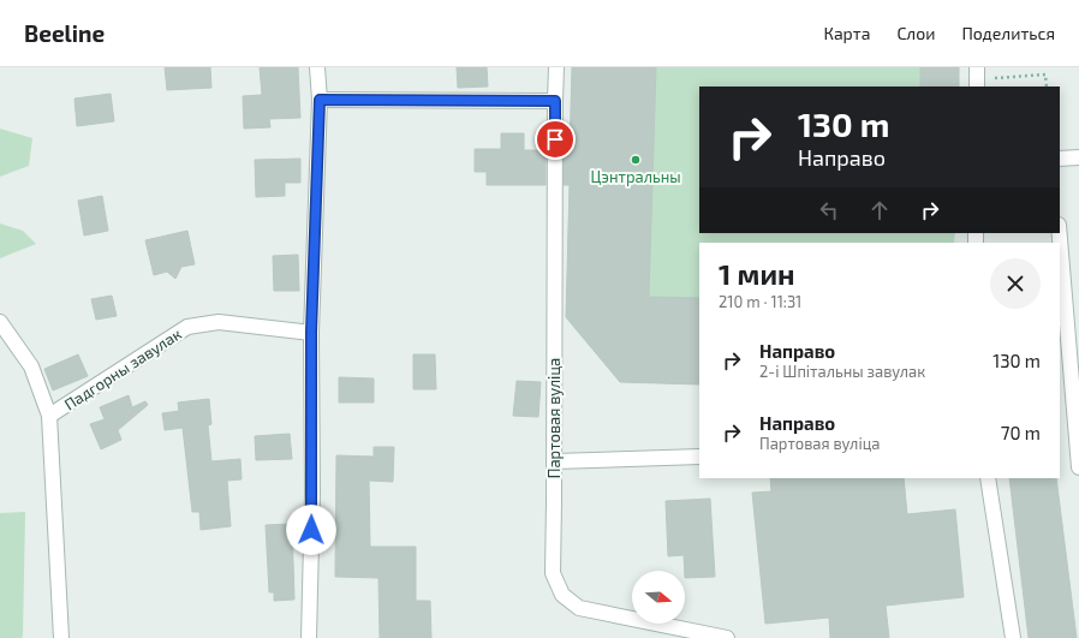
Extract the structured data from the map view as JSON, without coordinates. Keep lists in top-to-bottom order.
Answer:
{
  "streets": {
    "street": ["Падгорны завулак", "Партовая вуліца"]
  },
  "places": ["Цэнтральны"],
  "north": "right",
  "page": {
    "header": "Beeline",
    "nav": ["Карта", "Слои", "Поделиться"],
    "turn": ["130 m", "Направо"],
    "heading": ["1 мин", "210 m · 11:31"],
    "list": [
      {
        "name": "Направо",
        "note": "2-і Шпітальны завулак",
        "value": "130 m"
      },
      {
        "name": "Направо",
        "note": "Партовая вуліца",
        "value": "70 m"
      }
    ]
  }
}
